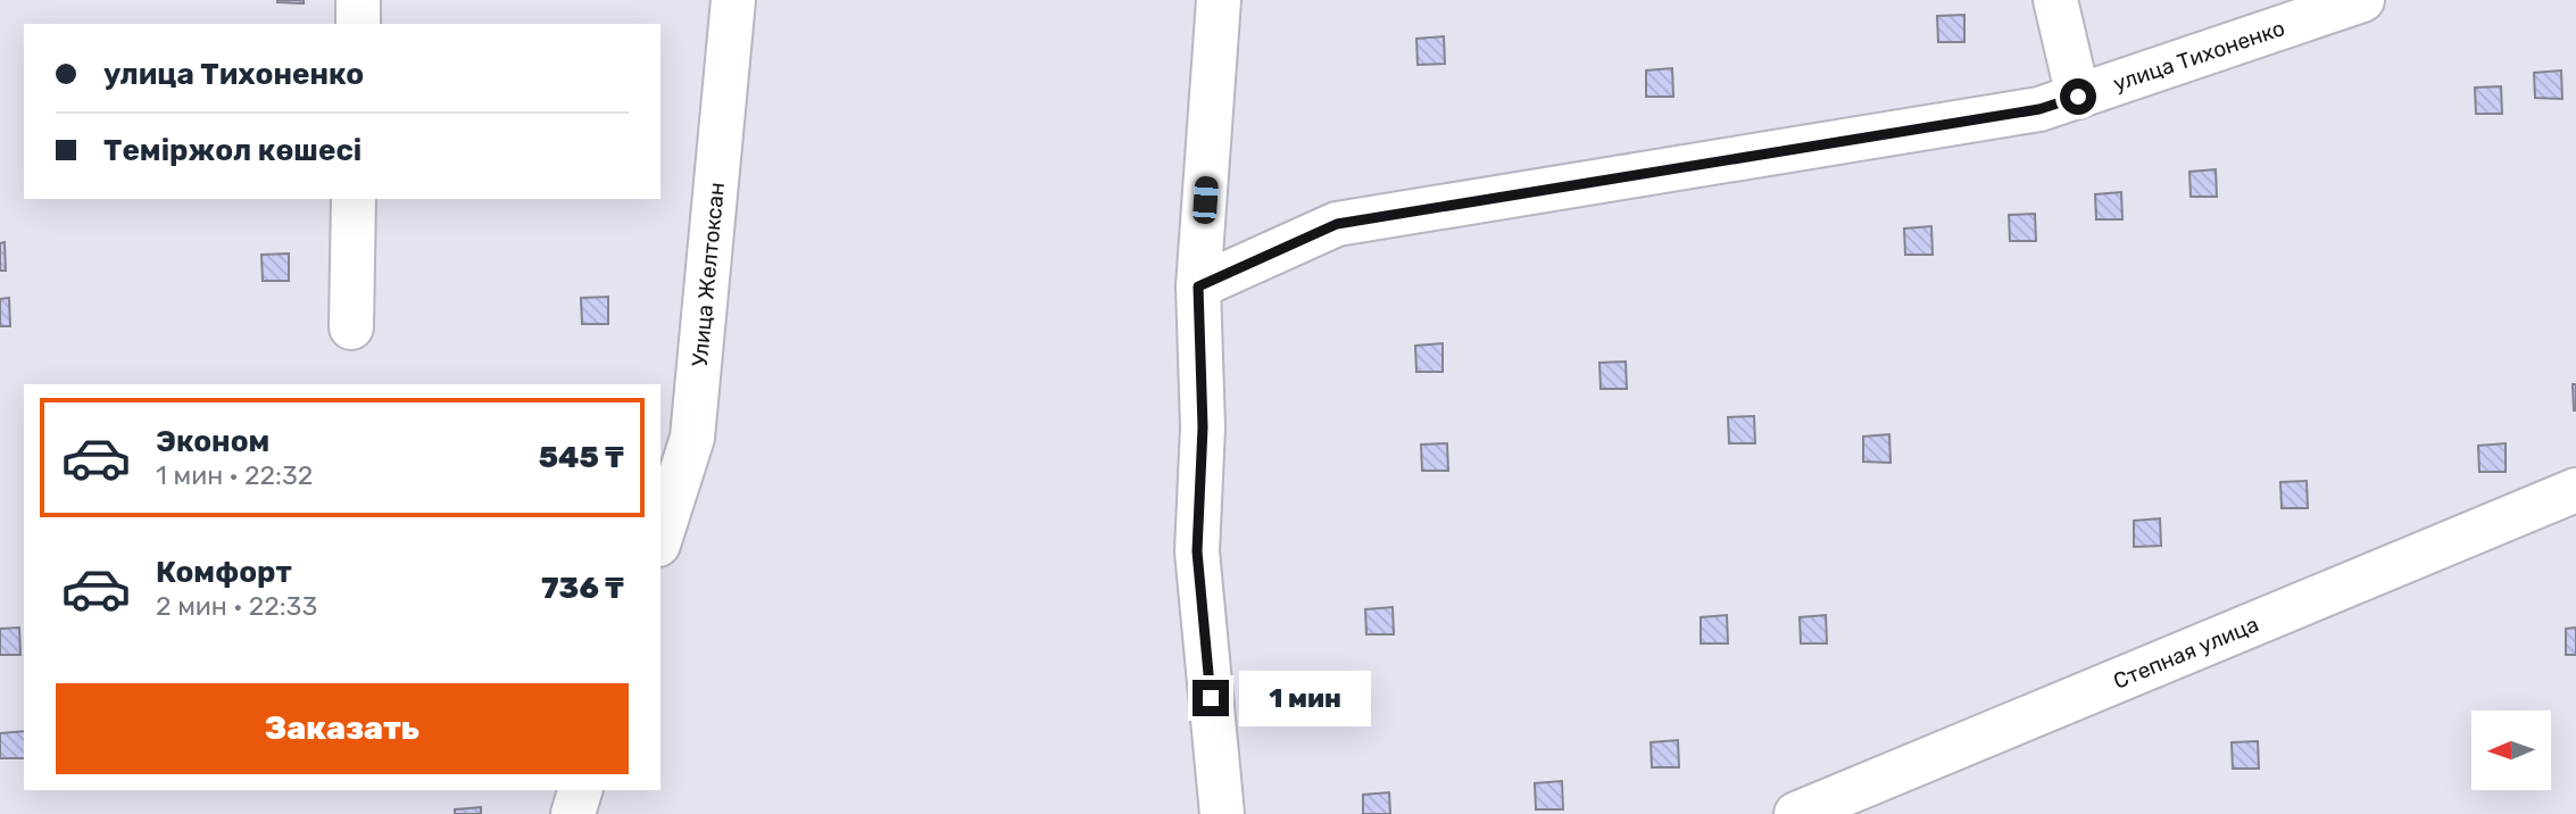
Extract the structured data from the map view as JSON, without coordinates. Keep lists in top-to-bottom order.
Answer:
{
  "streets": {
    "street": ["улица Тихоненко", "Улица Желтоксан", "Степная улица"]
  },
  "north": "left",
  "page": {
    "banner": ["улица Тихоненко", "Теміржол көшесі"],
    "list": [
      {
        "name": "Эконом",
        "note": "1 мин · 22:32",
        "value": "545 ₸"
      },
      {
        "name": "Комфорт",
        "note": "2 мин · 22:33",
        "value": "736 ₸"
      }
    ],
    "buttons": "Заказать",
    "bubble": "1 мин"
  }
}
